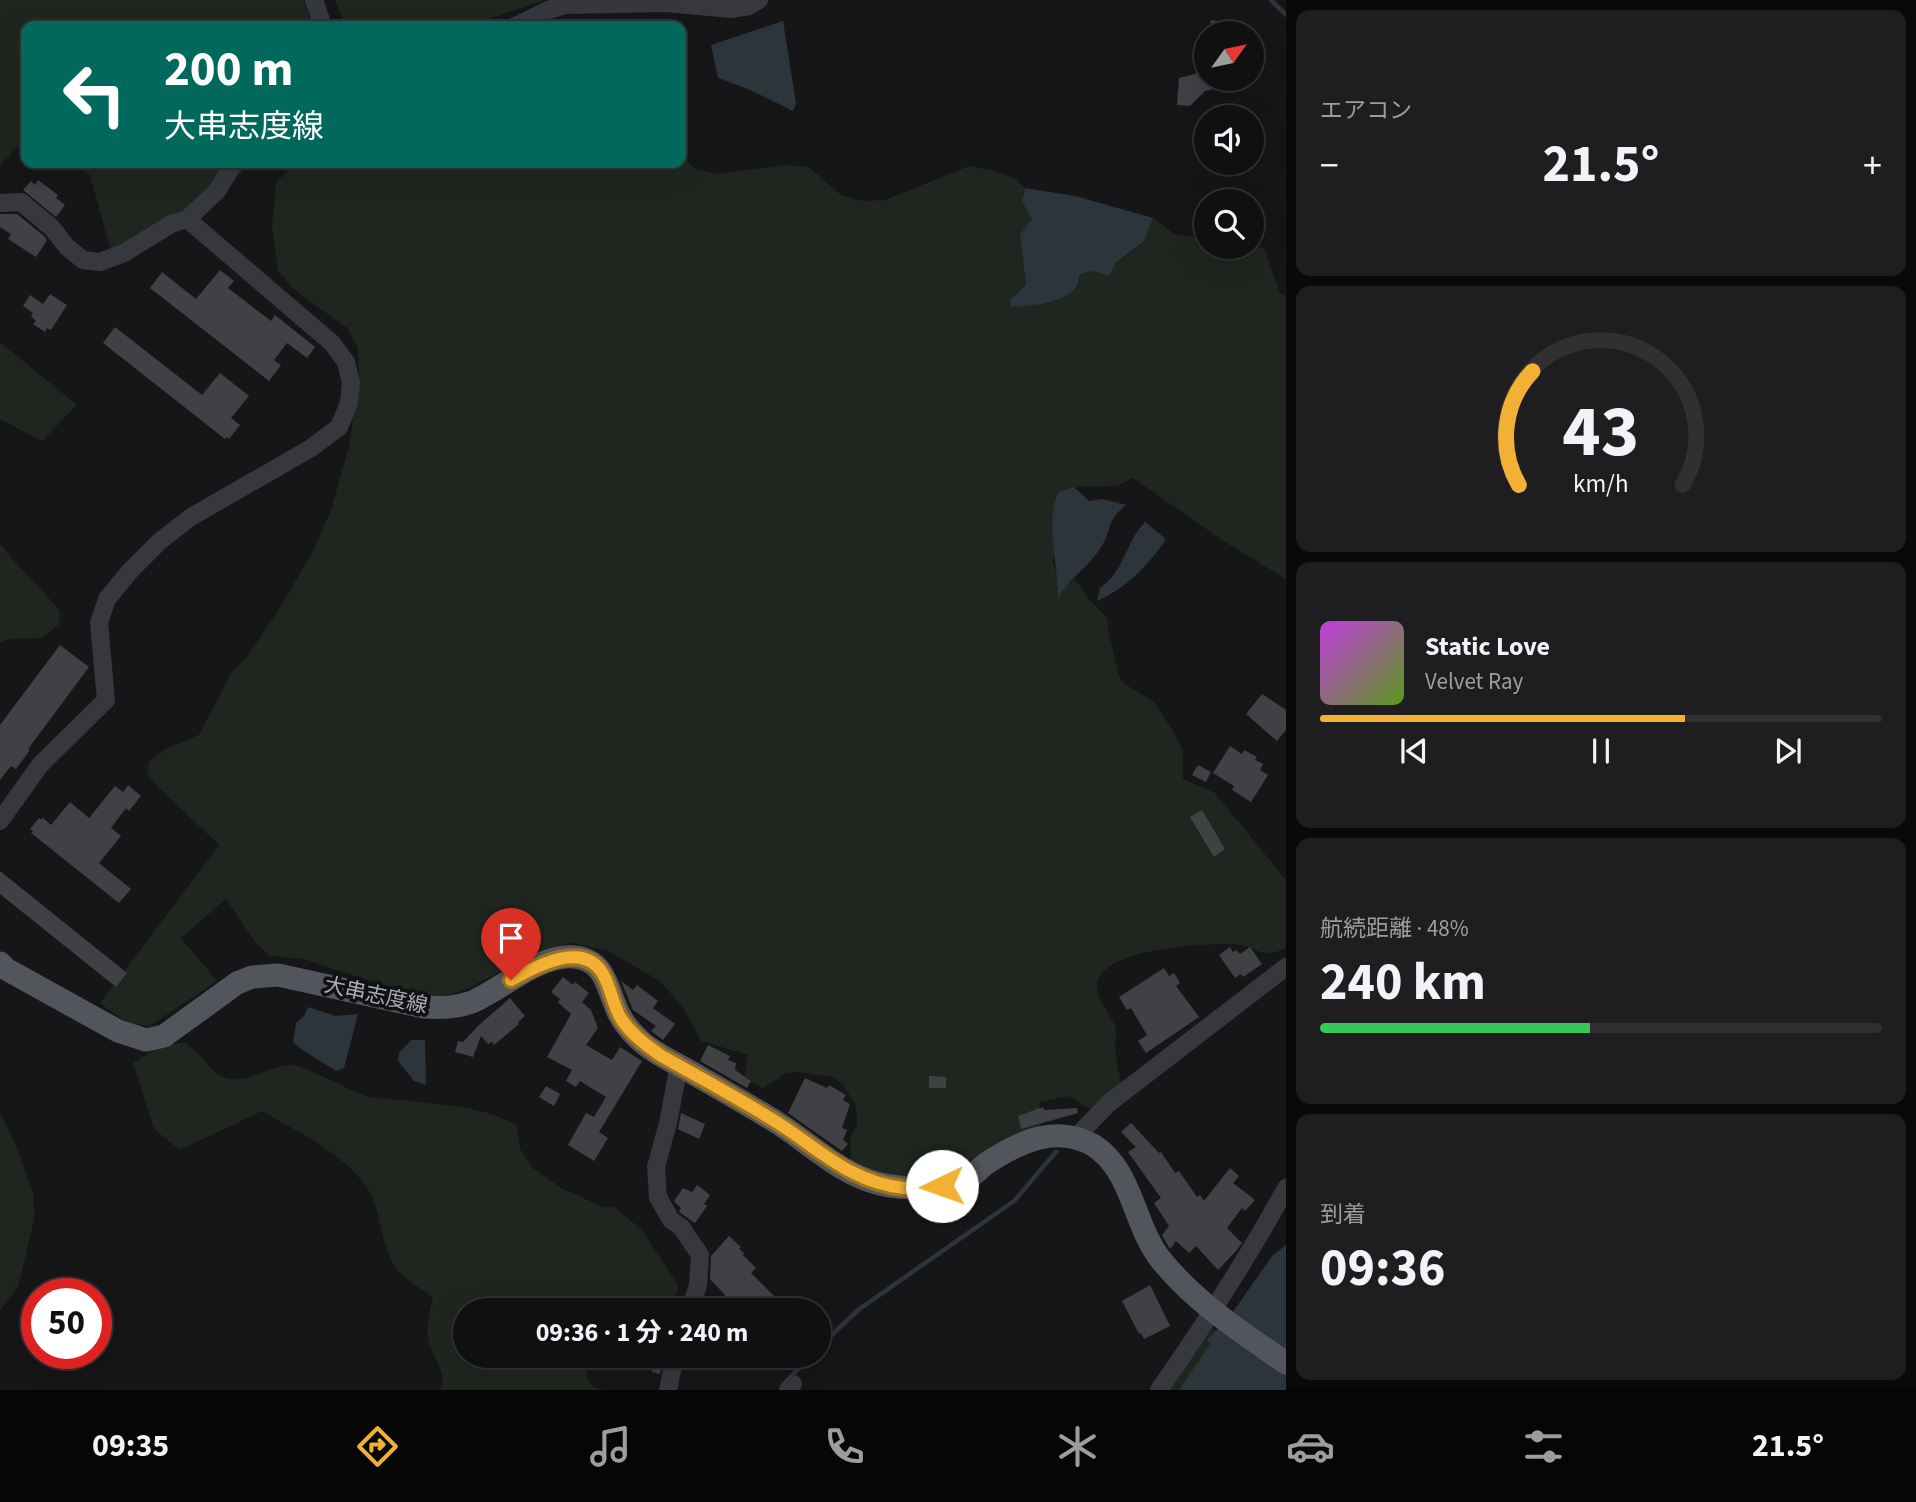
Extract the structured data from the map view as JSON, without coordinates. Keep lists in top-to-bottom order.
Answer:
{
  "streets": {
    "main road": ["大串志度線"]
  },
  "north": "top right",
  "page": {
    "tile": [
      "エアコン",
      ["航続距離 · 48%", "240 km"],
      ["到着", "09:36"]
    ],
    "turn": ["200 m", "大串志度線"],
    "heat": ["−", "21.5°", "+"],
    "song": ["Static Love", "Velvet Ray"],
    "limit": "50",
    "trip": "09:36 · 1 分 · 240 m",
    "tabs": ["09:35", "21.5°"],
    "gauge": ["43", "km/h"]
  }
}
